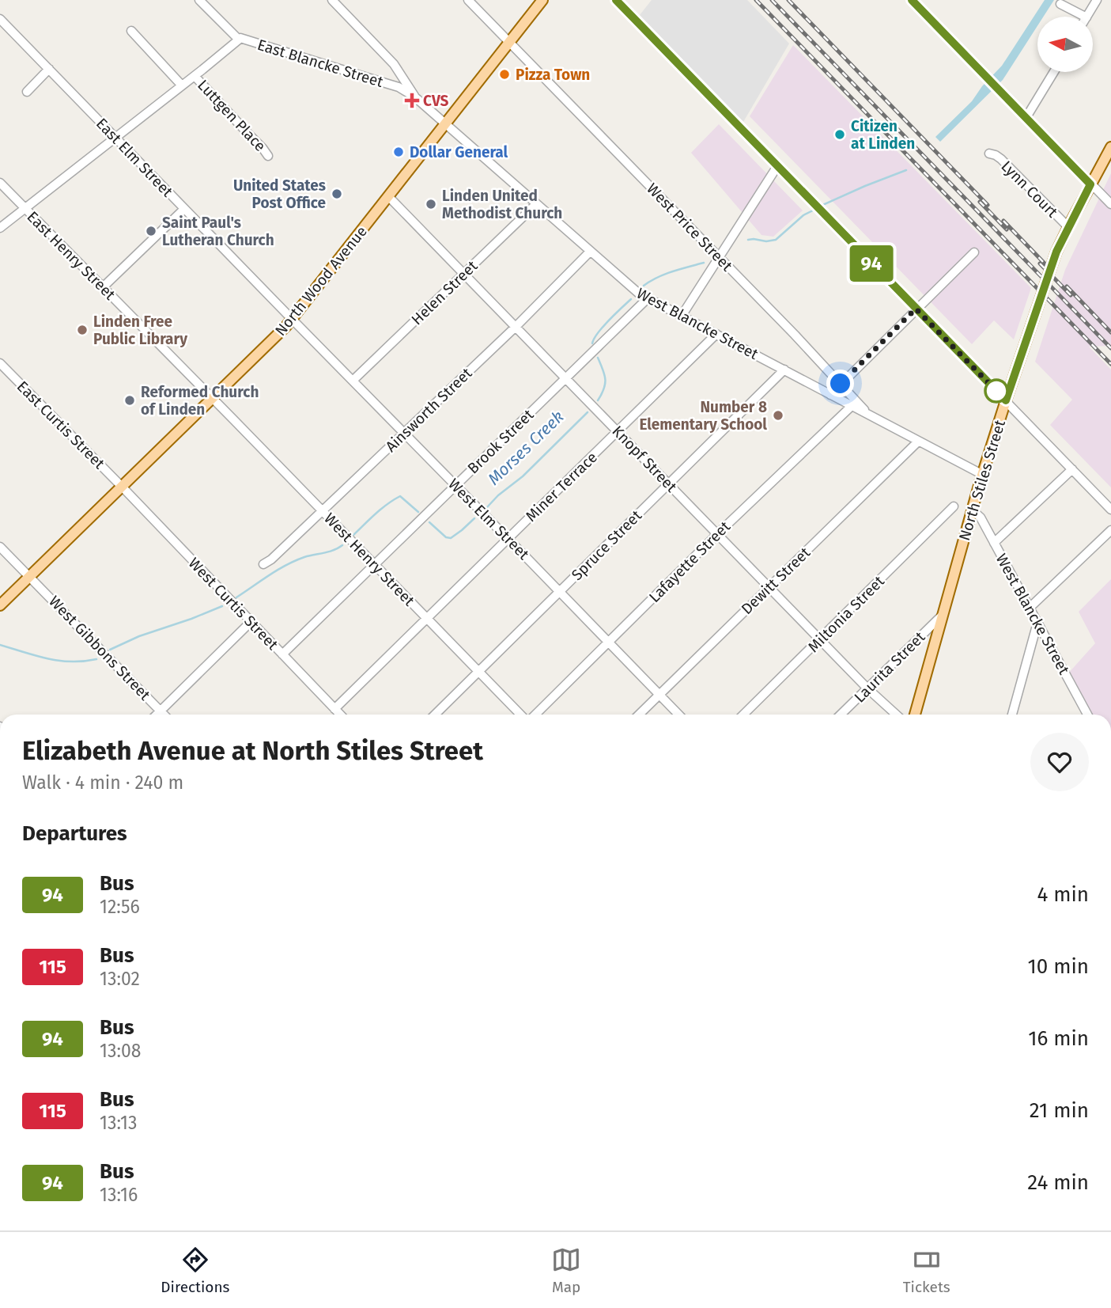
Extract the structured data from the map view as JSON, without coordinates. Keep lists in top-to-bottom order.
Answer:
{
  "streets": {
    "main road": ["North Wood Avenue", "North Stiles Street"],
    "street": [
      "East Blancke Street",
      "Luttgen Place",
      "East Elm Street",
      "Lynn Court",
      "West Price Street",
      "East Henry Street",
      "Helen Street",
      "West Blancke Street",
      "Ainsworth Street",
      "East Curtis Street",
      "Brook Street",
      "Knopf Street",
      "Miner Terrace",
      "West Elm Street",
      "Spruce Street",
      "West Henry Street",
      "Lafayette Street",
      "Dewitt Street",
      "West Curtis Street",
      "Miltonia Street",
      "West Gibbons Street",
      "Laurita Street"
    ]
  },
  "crossings": [
    ["East Blancke Street", "North Wood Avenue"],
    ["East Blancke Street", "West Blancke Street"],
    ["East Elm Street", "North Wood Avenue"],
    ["East Elm Street", "West Elm Street"],
    ["Lynn Court", "North Stiles Street"],
    ["West Price Street", "North Wood Avenue"],
    ["West Price Street", "West Blancke Street"],
    ["East Henry Street", "North Wood Avenue"],
    ["East Henry Street", "West Henry Street"],
    ["North Wood Avenue", "West Blancke Street"],
    ["North Wood Avenue", "East Curtis Street"],
    ["North Wood Avenue", "Knopf Street"],
    ["North Wood Avenue", "West Elm Street"],
    ["North Wood Avenue", "West Henry Street"],
    ["North Wood Avenue", "West Curtis Street"],
    ["North Wood Avenue", "West Gibbons Street"],
    ["Helen Street", "West Blancke Street"],
    ["Helen Street", "Knopf Street"],
    ["Helen Street", "West Elm Street"],
    ["West Blancke Street", "Ainsworth Street"],
    ["West Blancke Street", "Brook Street"],
    ["West Blancke Street", "North Stiles Street"],
    ["West Blancke Street", "Miner Terrace"],
    ["West Blancke Street", "Spruce Street"],
    ["West Blancke Street", "Lafayette Street"],
    ["West Blancke Street", "Dewitt Street"],
    ["Ainsworth Street", "Knopf Street"],
    ["Ainsworth Street", "West Elm Street"],
    ["Ainsworth Street", "West Henry Street"],
    ["East Curtis Street", "West Curtis Street"],
    ["Brook Street", "Knopf Street"],
    ["Brook Street", "West Elm Street"],
    ["Brook Street", "West Henry Street"],
    ["Brook Street", "West Curtis Street"],
    ["Knopf Street", "Miner Terrace"],
    ["Knopf Street", "Spruce Street"],
    ["Knopf Street", "Lafayette Street"],
    ["Knopf Street", "Dewitt Street"],
    ["Knopf Street", "Miltonia Street"],
    ["Knopf Street", "Laurita Street"],
    ["North Stiles Street", "Laurita Street"],
    ["Miner Terrace", "West Elm Street"],
    ["Miner Terrace", "West Henry Street"],
    ["Miner Terrace", "West Curtis Street"],
    ["West Elm Street", "Spruce Street"],
    ["West Elm Street", "Lafayette Street"],
    ["West Elm Street", "Dewitt Street"],
    ["Spruce Street", "West Henry Street"]
  ],
  "water": ["Morses Creek"],
  "places": {
    "other": [
      "Pizza Town",
      "Citizen at Linden",
      "Dollar General",
      "United States Post Office",
      "Linden United Methodist Church",
      "Saint Paul's Lutheran Church",
      "Linden Free Public Library",
      "Reformed Church of Linden",
      "Number 8 Elementary School"
    ],
    "health": ["CVS"]
  },
  "lines": ["bus line 94"],
  "north": "left",
  "page": {
    "on_map": "94",
    "heading": [
      ["Elizabeth Avenue at North Stiles Street", "Walk · 4 min · 240 m"],
      "Departures"
    ],
    "list": [
      {
        "mark": "94",
        "name": "Bus",
        "note": "12:56",
        "value": "4 min"
      },
      {
        "mark": "115",
        "name": "Bus",
        "note": "13:02",
        "value": "10 min"
      },
      {
        "mark": "94",
        "name": "Bus",
        "note": "13:08",
        "value": "16 min"
      },
      {
        "mark": "115",
        "name": "Bus",
        "note": "13:13",
        "value": "21 min"
      },
      {
        "mark": "94",
        "name": "Bus",
        "note": "13:16",
        "value": "24 min"
      }
    ],
    "tabs": ["Directions", "Map", "Tickets"]
  }
}
